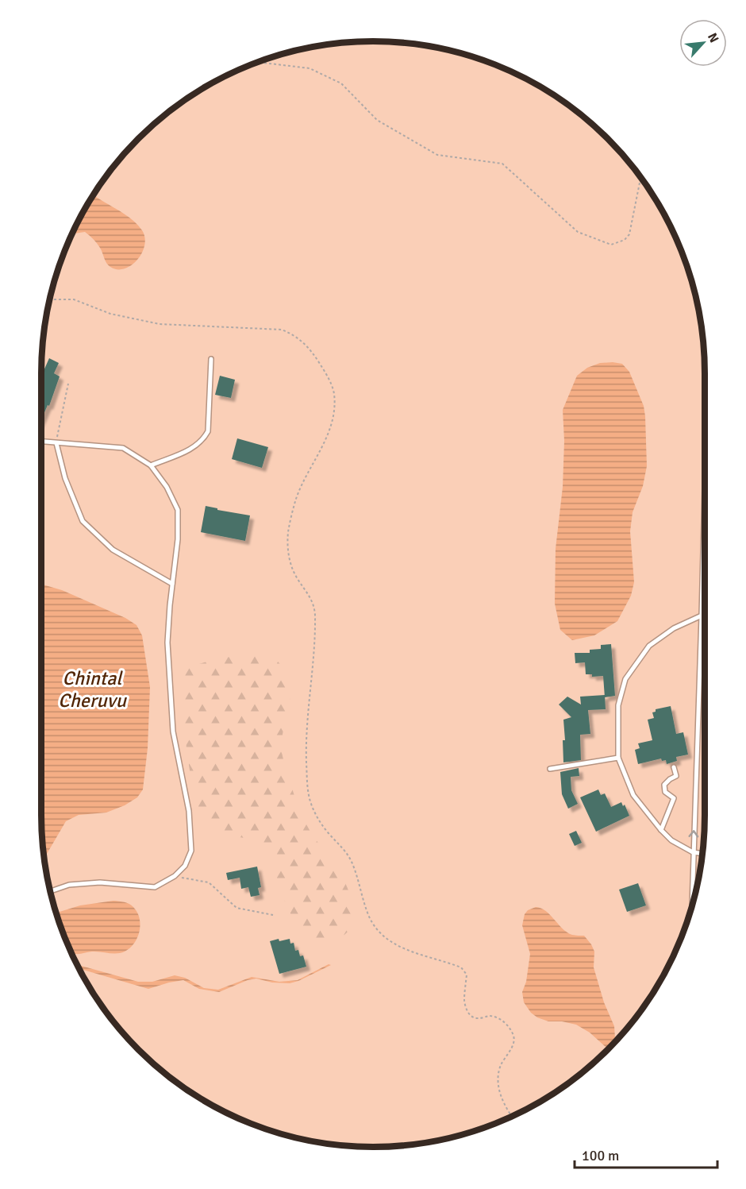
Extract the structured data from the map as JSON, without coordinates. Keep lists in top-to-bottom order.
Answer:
{
  "water": ["Chintal Cheruvu"],
  "scale_bar": "100 m",
  "north": "top right"
}
